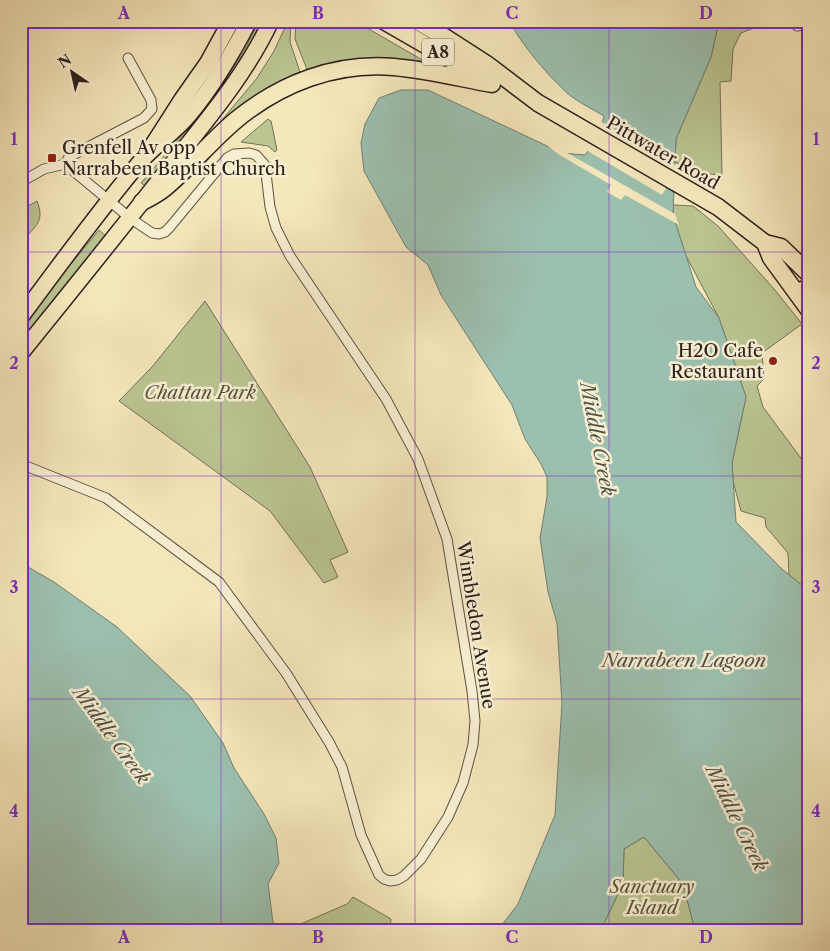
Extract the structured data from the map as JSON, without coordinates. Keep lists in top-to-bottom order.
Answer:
{
  "streets": {
    "highway": ["A8", "Pittwater Road"],
    "street": ["Wimbledon Avenue"]
  },
  "water": ["Middle Creek", "Narrabeen Lagoon"],
  "parks": ["Chattan Park", "Sanctuary Island"],
  "places": {
    "transit": ["Grenfell Av opp Narrabeen Baptist Church"],
    "other": ["H2O Cafe Restaurant"]
  },
  "north": "top left",
  "grid": {
    "columns": [
      "A",
      "B",
      "C",
      "D"
    ],
    "rows": [
      "1",
      "2",
      "3",
      "4"
    ]
  }
}
